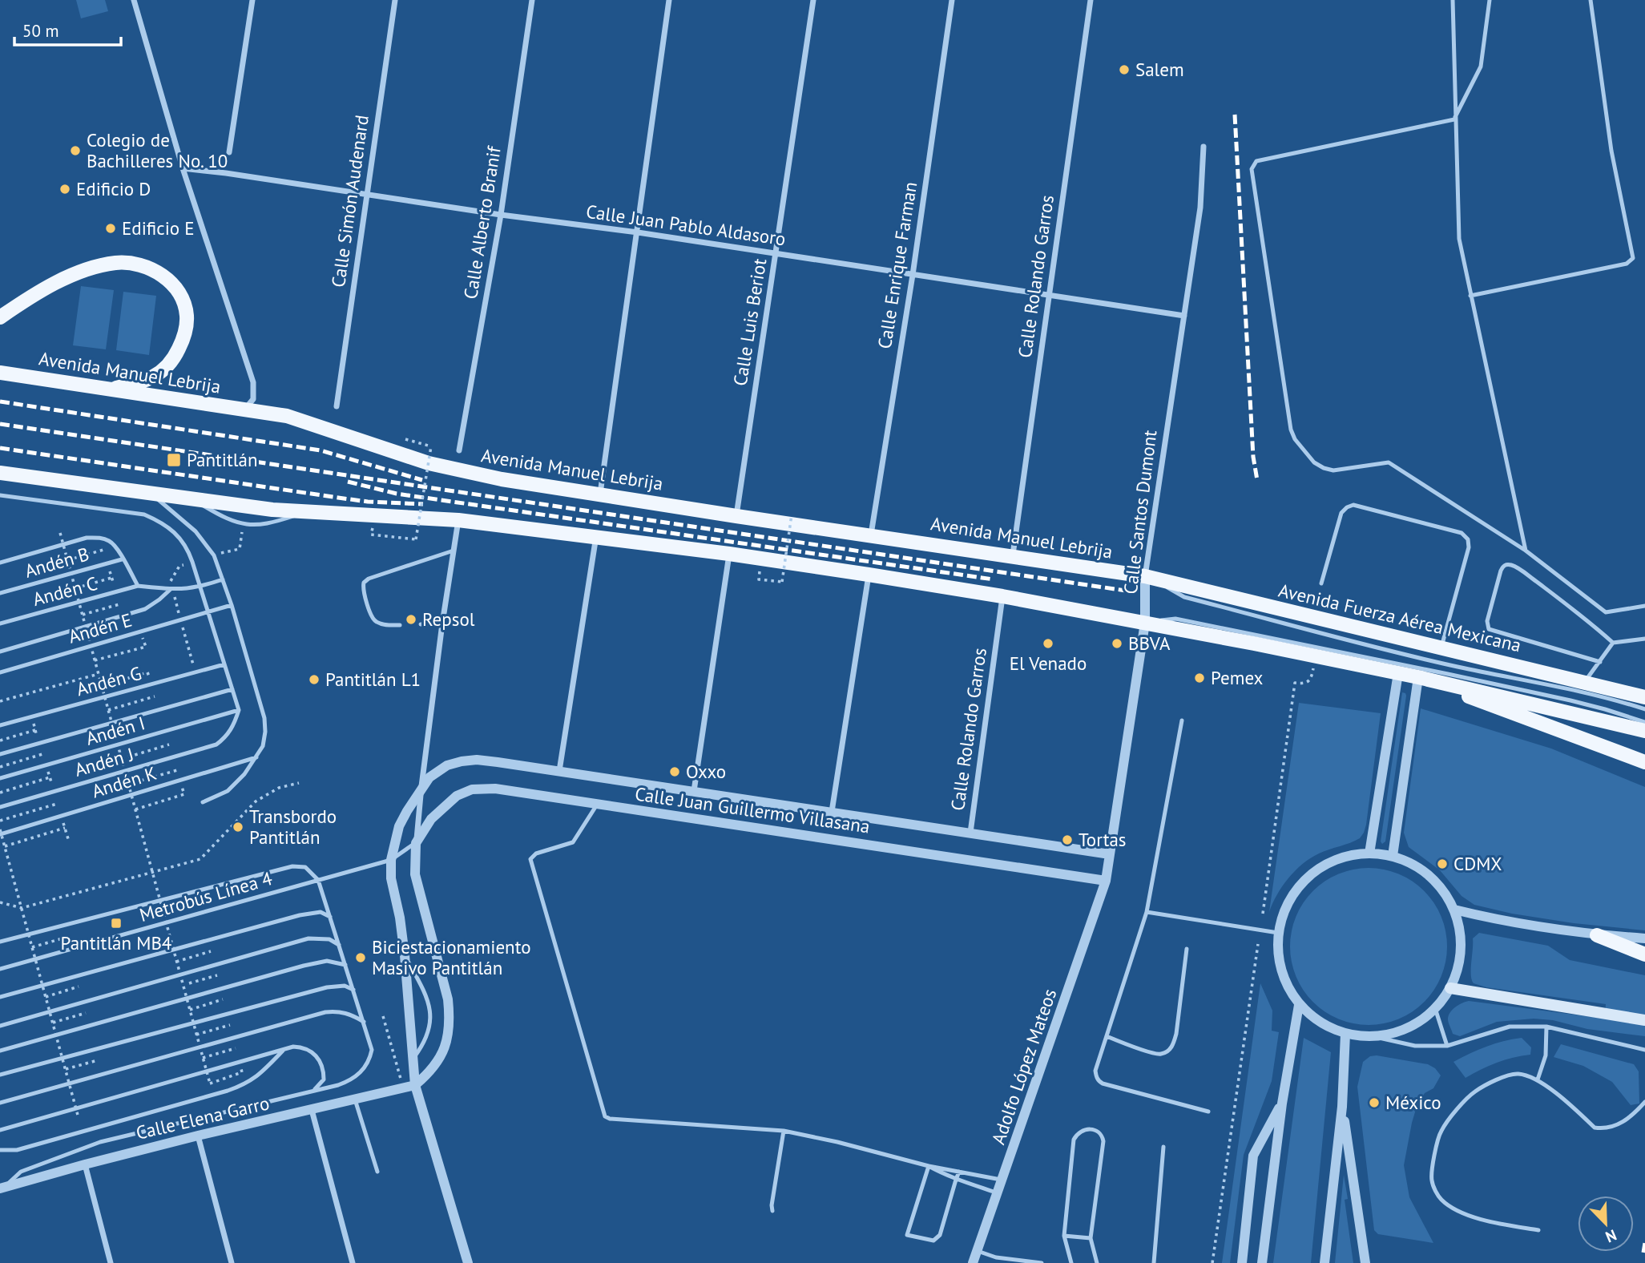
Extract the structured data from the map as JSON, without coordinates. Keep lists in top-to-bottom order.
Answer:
{
  "streets": {
    "main road": ["Avenida Manuel Lebrija", "Avenida Fuerza Aérea Mexicana"],
    "street": [
      "Calle Simón Audenard",
      "Calle Alberto Branif",
      "Calle Juan Pablo Aldasoro",
      "Calle Enrique Farman",
      "Calle Rolando Garros",
      "Calle Luis Beriot",
      "Calle Santos Dumont",
      "Calle Juan Guillermo Villasana",
      "Adolfo López Mateos",
      "Calle Elena Garro"
    ],
    "lane": [
      "Andén B",
      "Andén C",
      "Andén E",
      "Andén G",
      "Andén I",
      "Andén J",
      "Andén K",
      "Metrobús Línea 4"
    ]
  },
  "crossings": [
    ["Calle Simón Audenard", "Calle Juan Pablo Aldasoro"],
    ["Calle Alberto Branif", "Calle Juan Pablo Aldasoro"],
    ["Calle Juan Pablo Aldasoro", "Calle Enrique Farman"],
    ["Calle Juan Pablo Aldasoro", "Calle Rolando Garros"],
    ["Calle Juan Pablo Aldasoro", "Calle Luis Beriot"],
    ["Calle Juan Pablo Aldasoro", "Calle Santos Dumont"],
    ["Calle Enrique Farman", "Avenida Manuel Lebrija"],
    ["Calle Rolando Garros", "Avenida Manuel Lebrija"],
    ["Calle Rolando Garros", "Calle Juan Guillermo Villasana"],
    ["Calle Luis Beriot", "Avenida Manuel Lebrija"],
    ["Avenida Manuel Lebrija", "Calle Santos Dumont"],
    ["Avenida Manuel Lebrija", "Avenida Fuerza Aérea Mexicana"],
    ["Calle Santos Dumont", "Avenida Fuerza Aérea Mexicana"],
    ["Calle Santos Dumont", "Calle Juan Guillermo Villasana"],
    ["Calle Santos Dumont", "Adolfo López Mateos"],
    ["Andén I", "Andén J"],
    ["Calle Juan Guillermo Villasana", "Metrobús Línea 4"],
    ["Calle Juan Guillermo Villasana", "Adolfo López Mateos"],
    ["Calle Juan Guillermo Villasana", "Calle Elena Garro"]
  ],
  "places": {
    "other": [
      "Salem",
      "Colegio de Bachilleres No. 10",
      "Edificio D",
      "Edificio E",
      "Repsol",
      "El Venado",
      "BBVA",
      "Pemex",
      "Pantitlán L1",
      "Oxxo",
      "Transbordo Pantitlán",
      "Tortas",
      "CDMX",
      "Biciestacionamiento Masivo Pantitlán",
      "México"
    ],
    "transit": ["Pantitlán", "Pantitlán MB4"]
  },
  "scale_bar": "50 m",
  "north": "bottom right"
}
